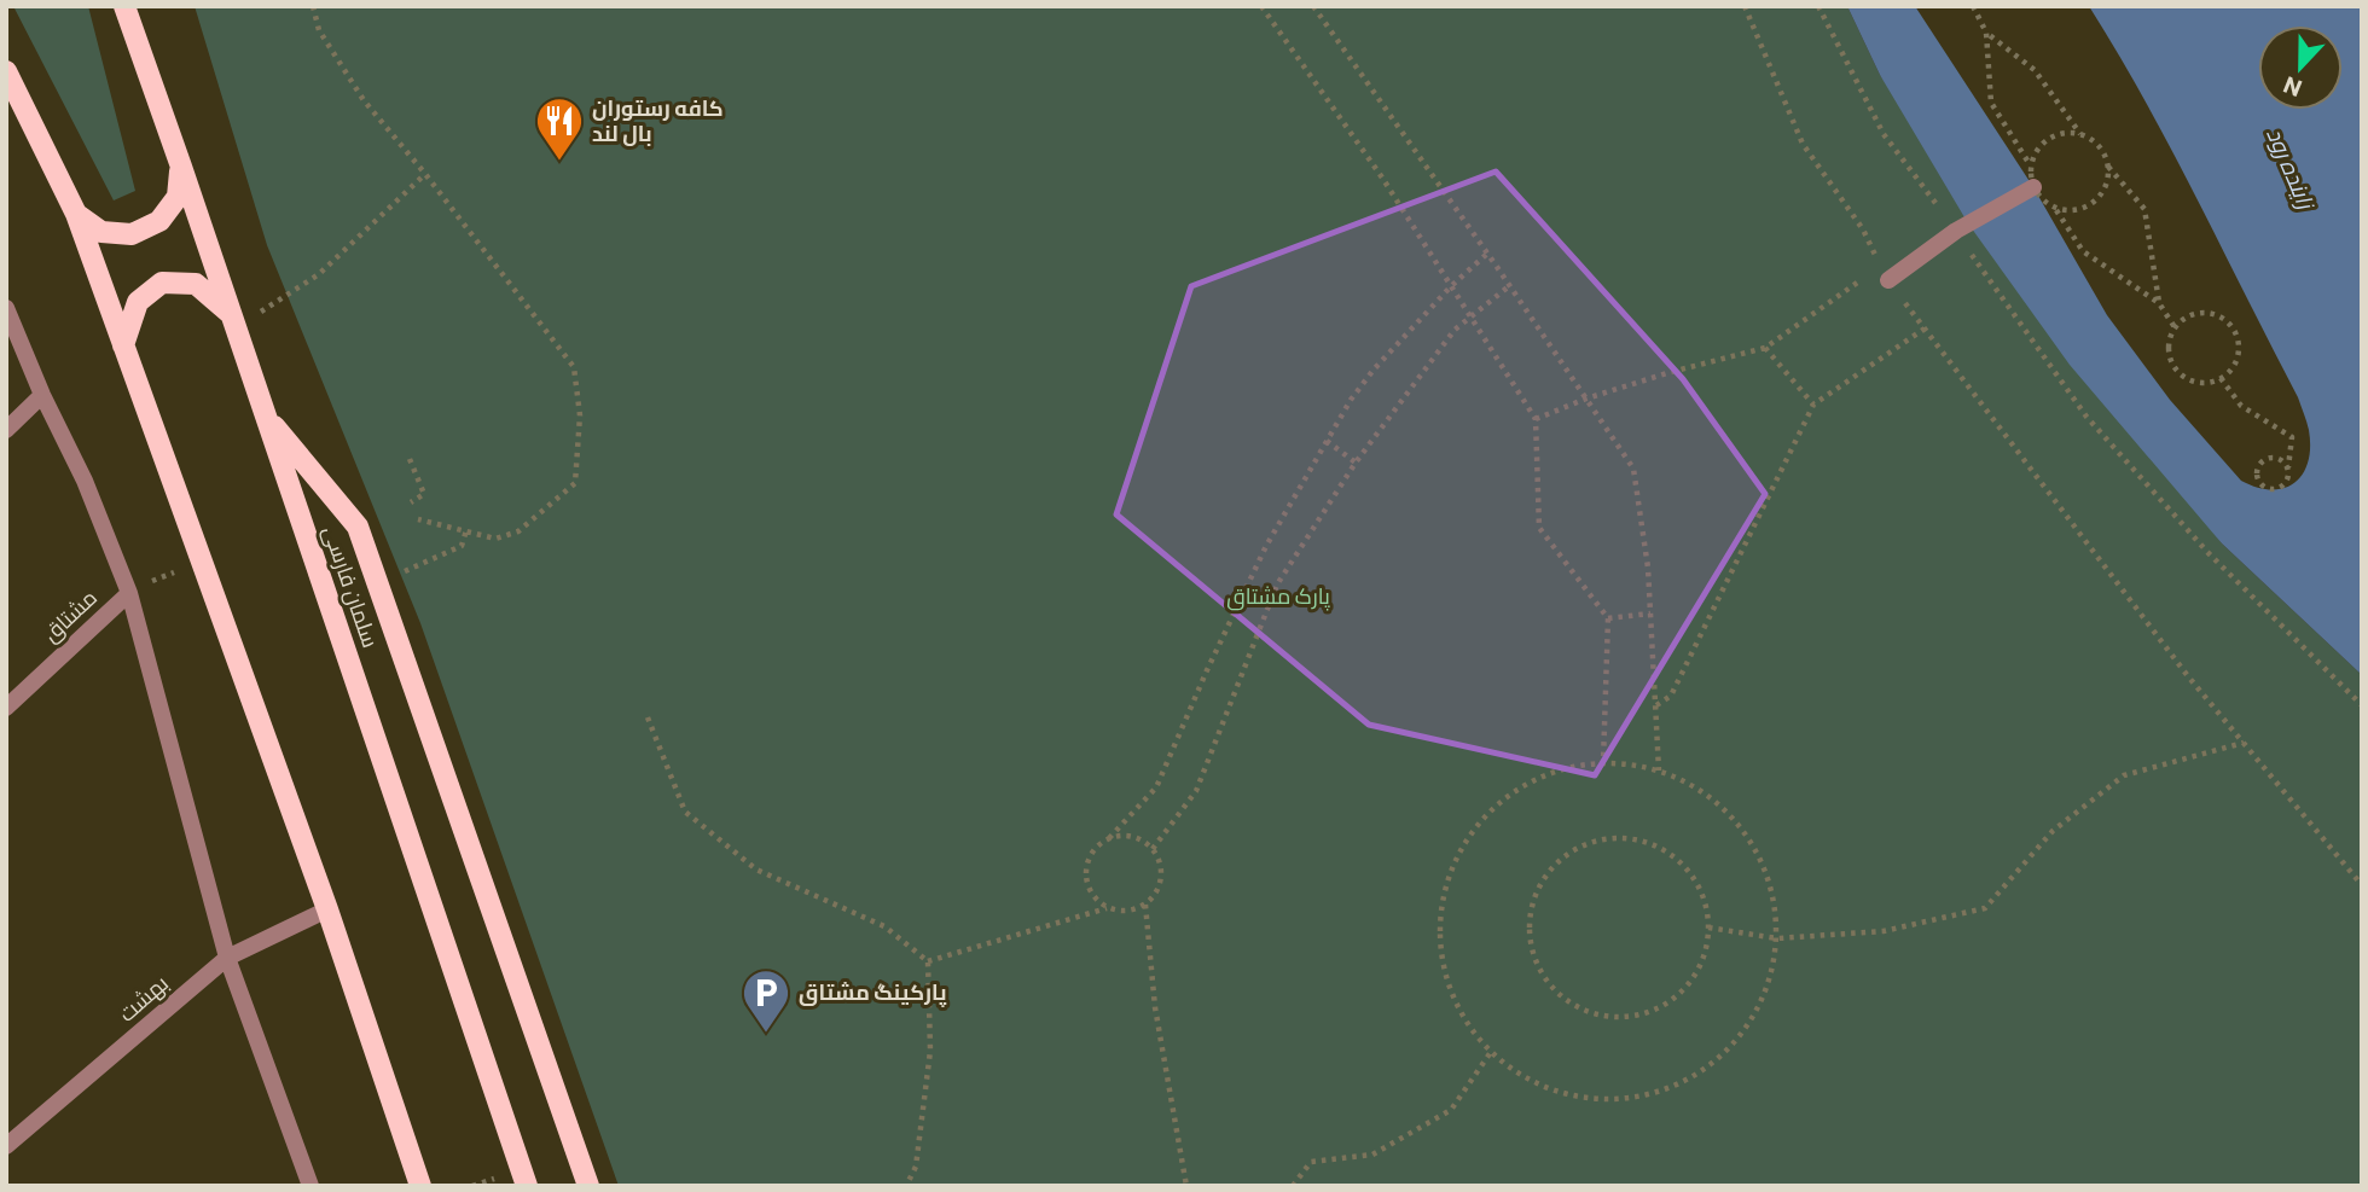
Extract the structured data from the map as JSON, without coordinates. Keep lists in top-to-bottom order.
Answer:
{
  "streets": {
    "main road": ["سلمان فارسی"],
    "street": ["مشتاق", "بهشت"]
  },
  "water": ["زاینده رود"],
  "parks": ["پارک مشتاق"],
  "places": {
    "restaurant": ["کافه رستوران بال لند"],
    "parking": ["پارکینگ مشتاق"]
  },
  "north": "bottom"
}
